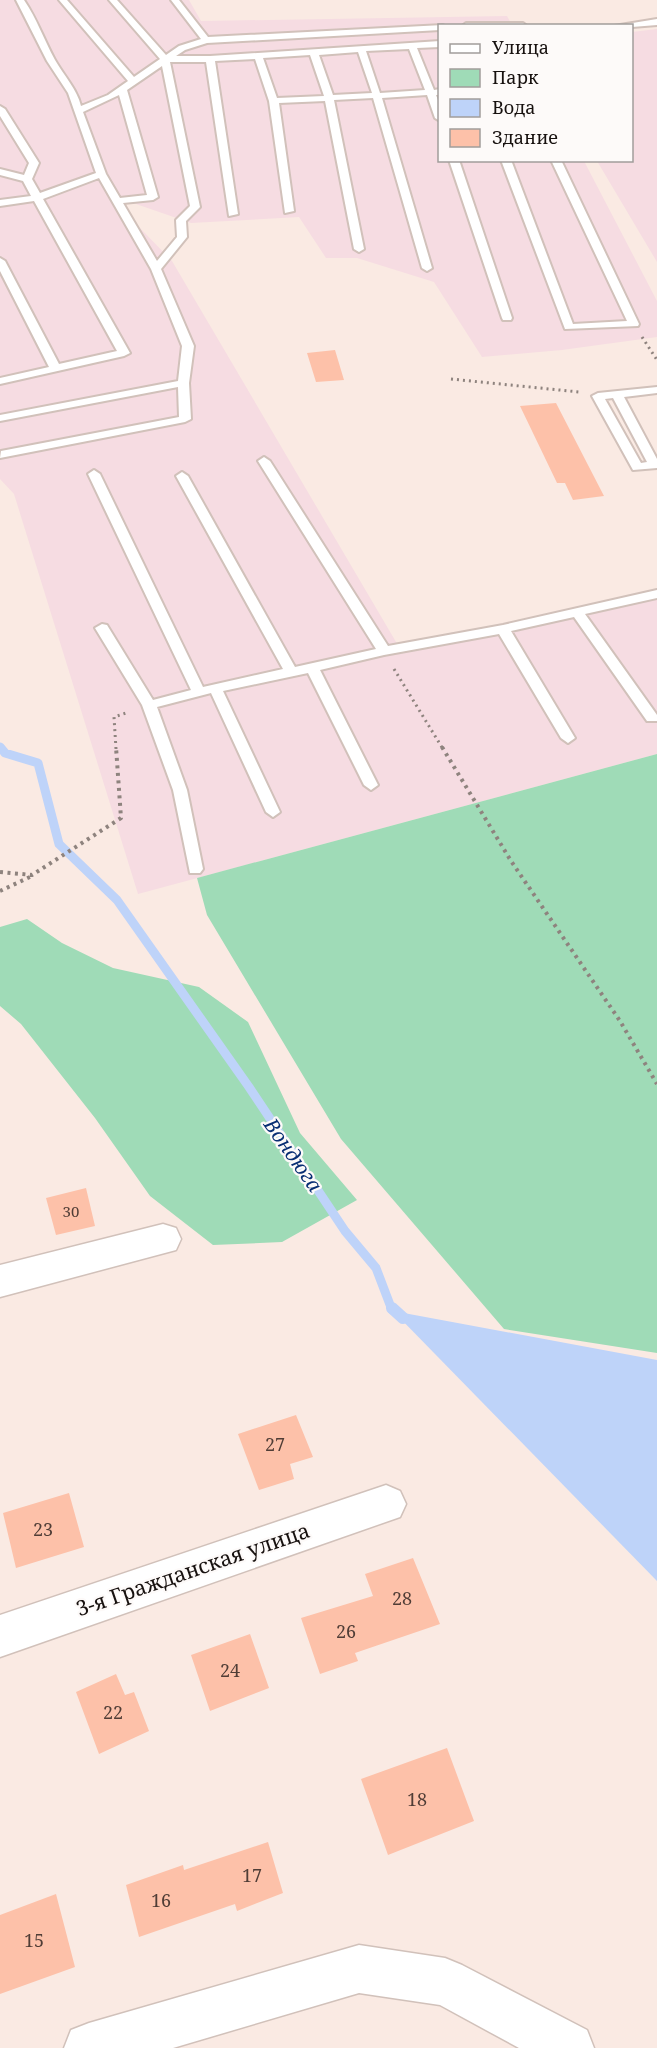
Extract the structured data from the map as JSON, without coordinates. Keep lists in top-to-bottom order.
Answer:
{
  "streets": {
    "street": ["3-я Гражданская улица"]
  },
  "water": ["Вондюга"],
  "house_numbers": [
    "30",
    "27",
    "23",
    "28",
    "26",
    "24",
    "22",
    "18",
    "17",
    "16",
    "15"
  ],
  "legend": [
    "Улица",
    "Парк",
    "Вода",
    "Здание"
  ]
}
